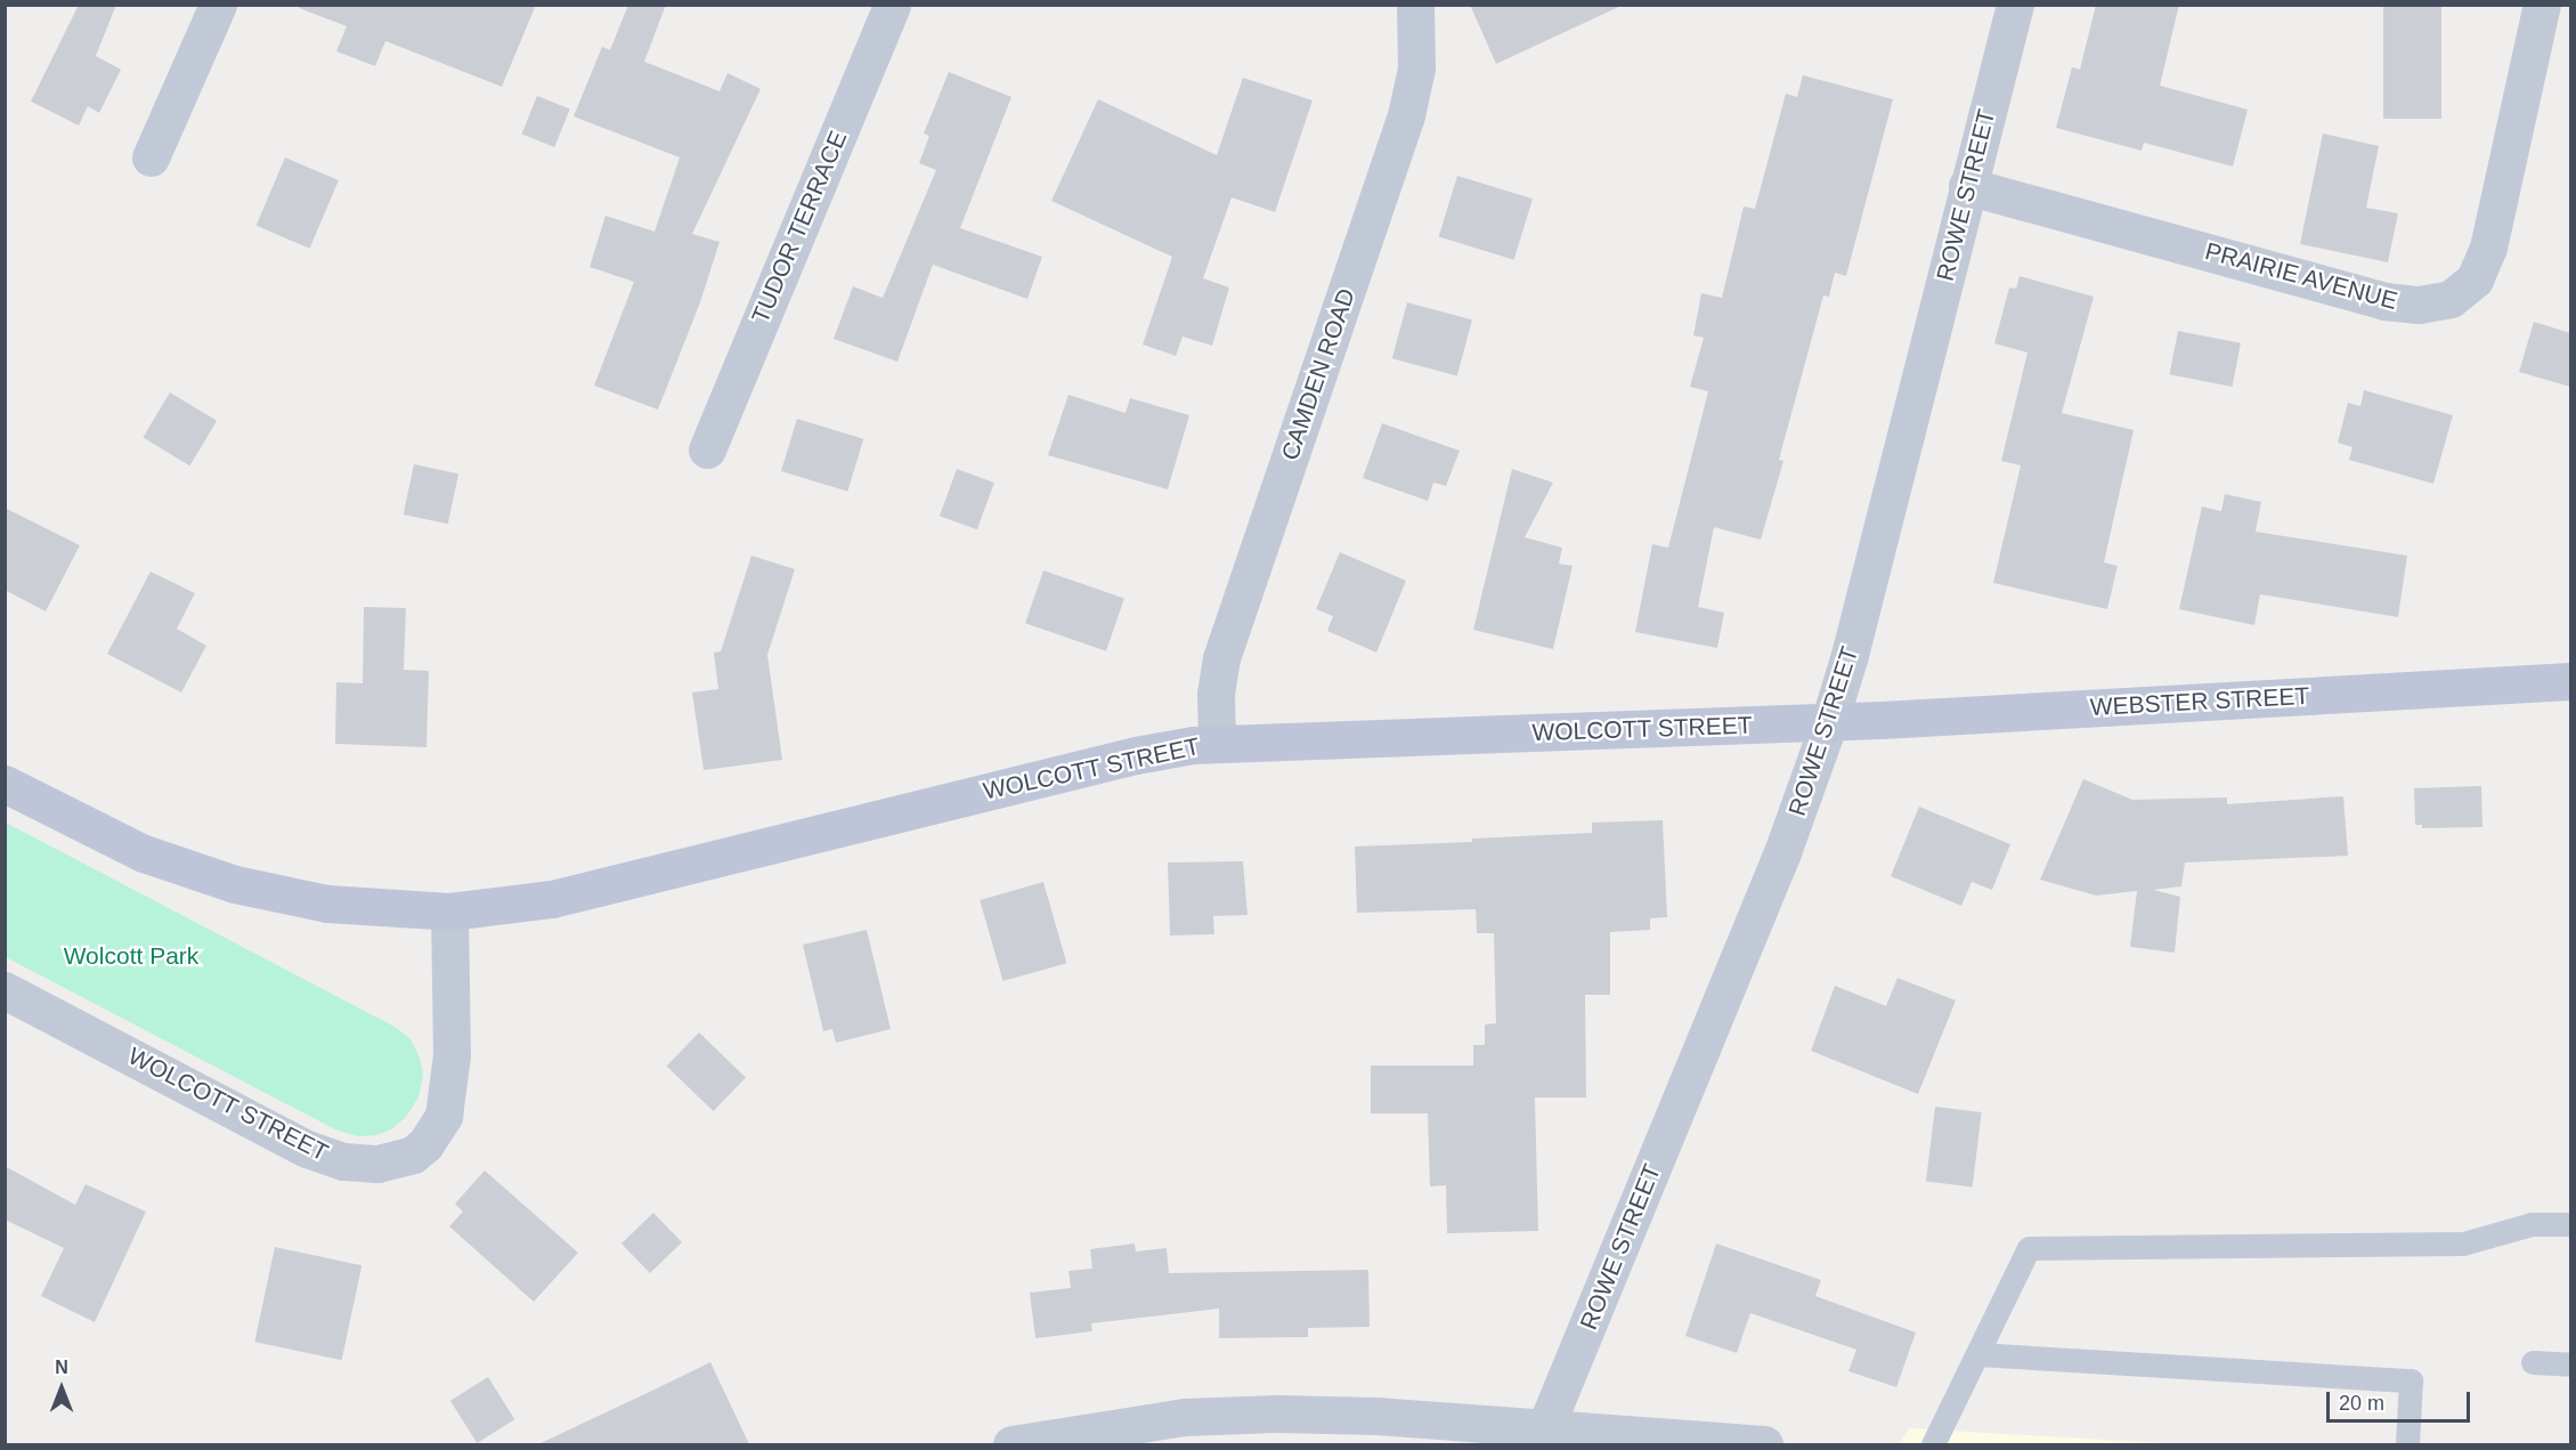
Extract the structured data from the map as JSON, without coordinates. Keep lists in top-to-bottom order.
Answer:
{
  "streets": {
    "street": [
      "ROWE STREET",
      "TUDOR TERRACE",
      "PRAIRIE AVENUE",
      "CAMDEN ROAD",
      "WEBSTER STREET",
      "WOLCOTT STREET"
    ]
  },
  "crossings": [
    ["ROWE STREET", "PRAIRIE AVENUE"],
    ["ROWE STREET", "WEBSTER STREET"],
    ["ROWE STREET", "WOLCOTT STREET"],
    ["CAMDEN ROAD", "WOLCOTT STREET"],
    ["WEBSTER STREET", "WOLCOTT STREET"]
  ],
  "parks": ["Wolcott Park"],
  "scale_bar": "20 m",
  "north": "top"
}
